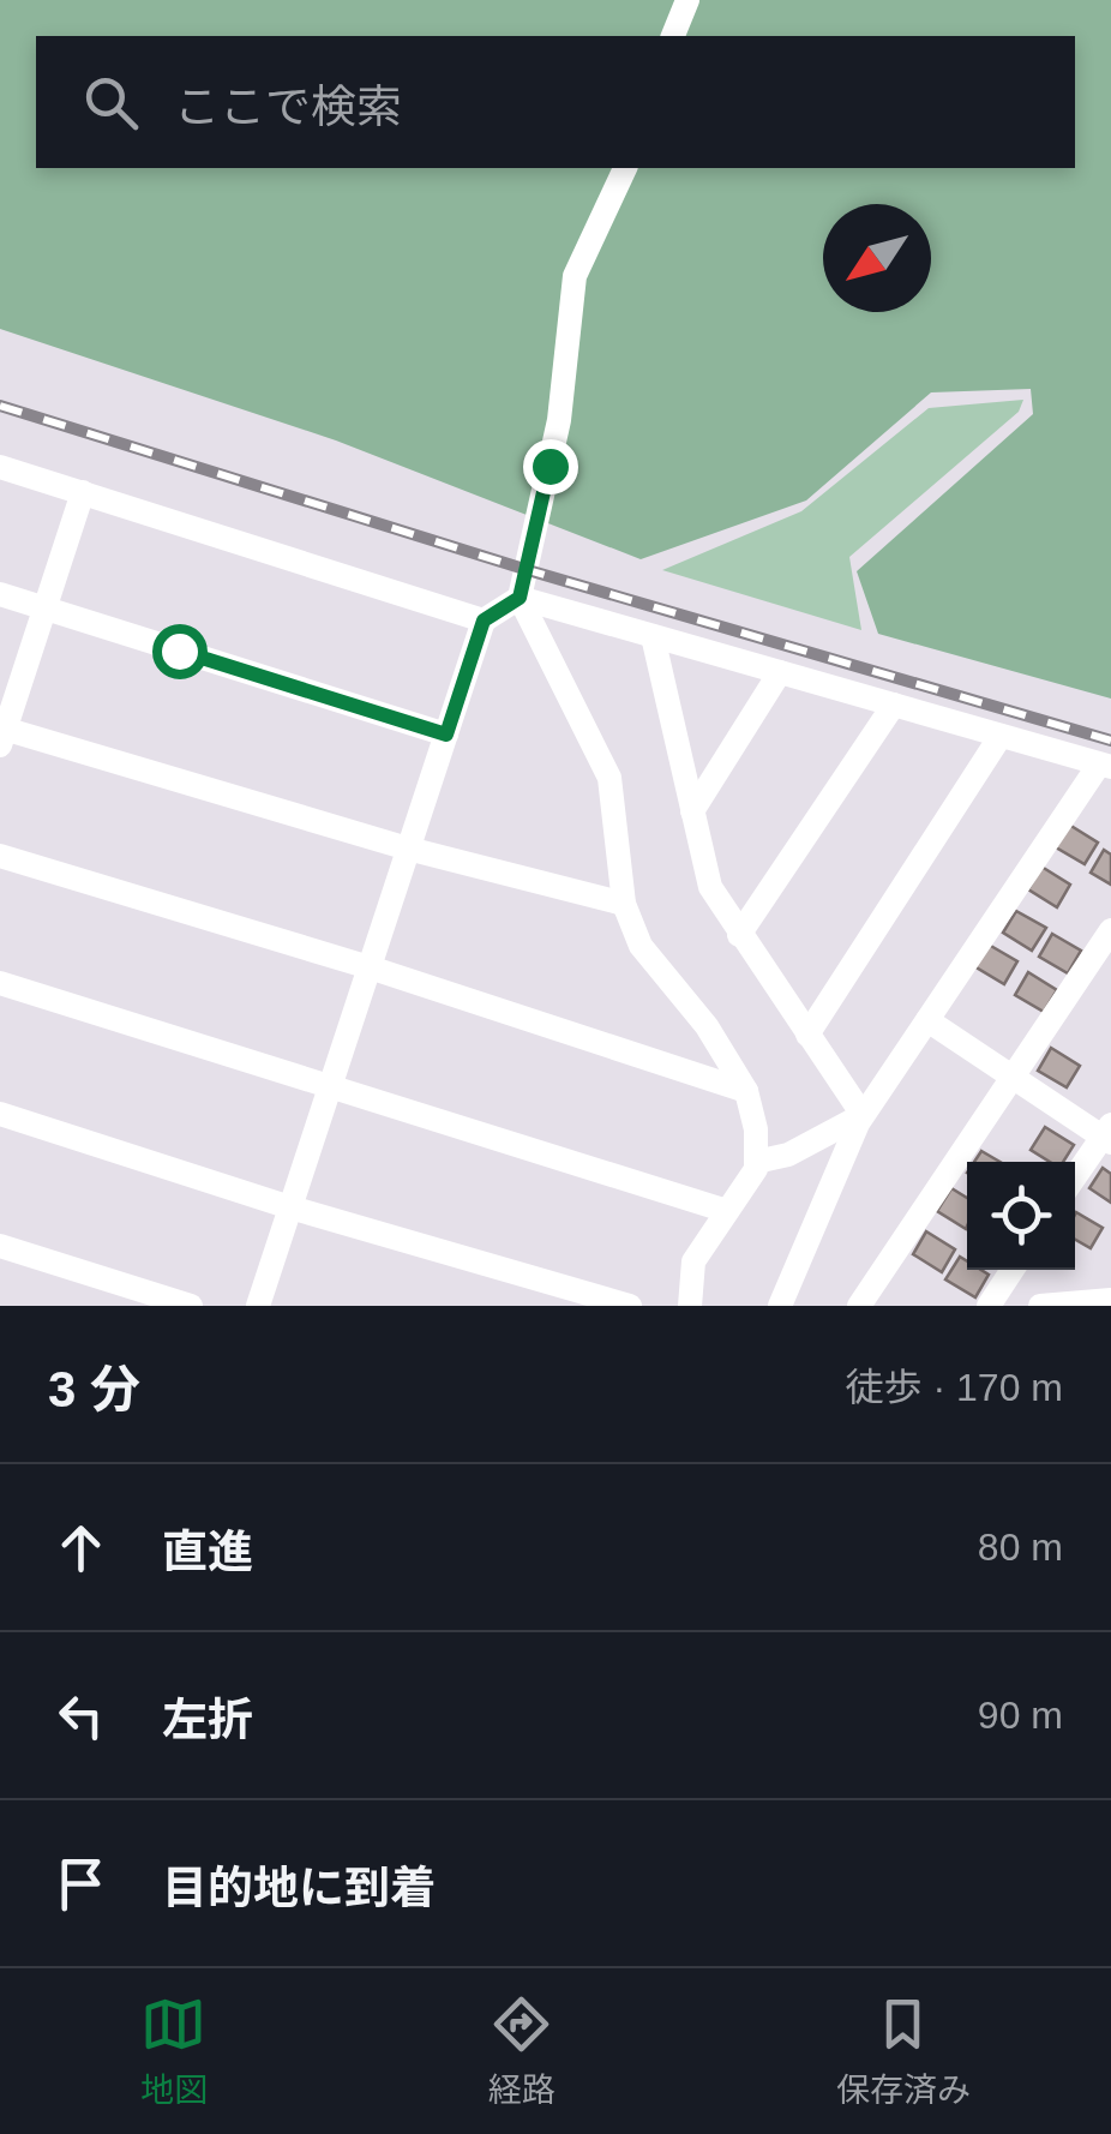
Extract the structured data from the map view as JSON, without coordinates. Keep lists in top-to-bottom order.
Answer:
{
  "north": "bottom left",
  "page": {
    "search": "ここで検索",
    "heading": ["3 分", "徒歩 · 170 m"],
    "list": [
      ["直進", "80 m"],
      ["左折", "90 m"],
      "目的地に到着"
    ],
    "nav": ["地図", "経路", "保存済み"]
  }
}
